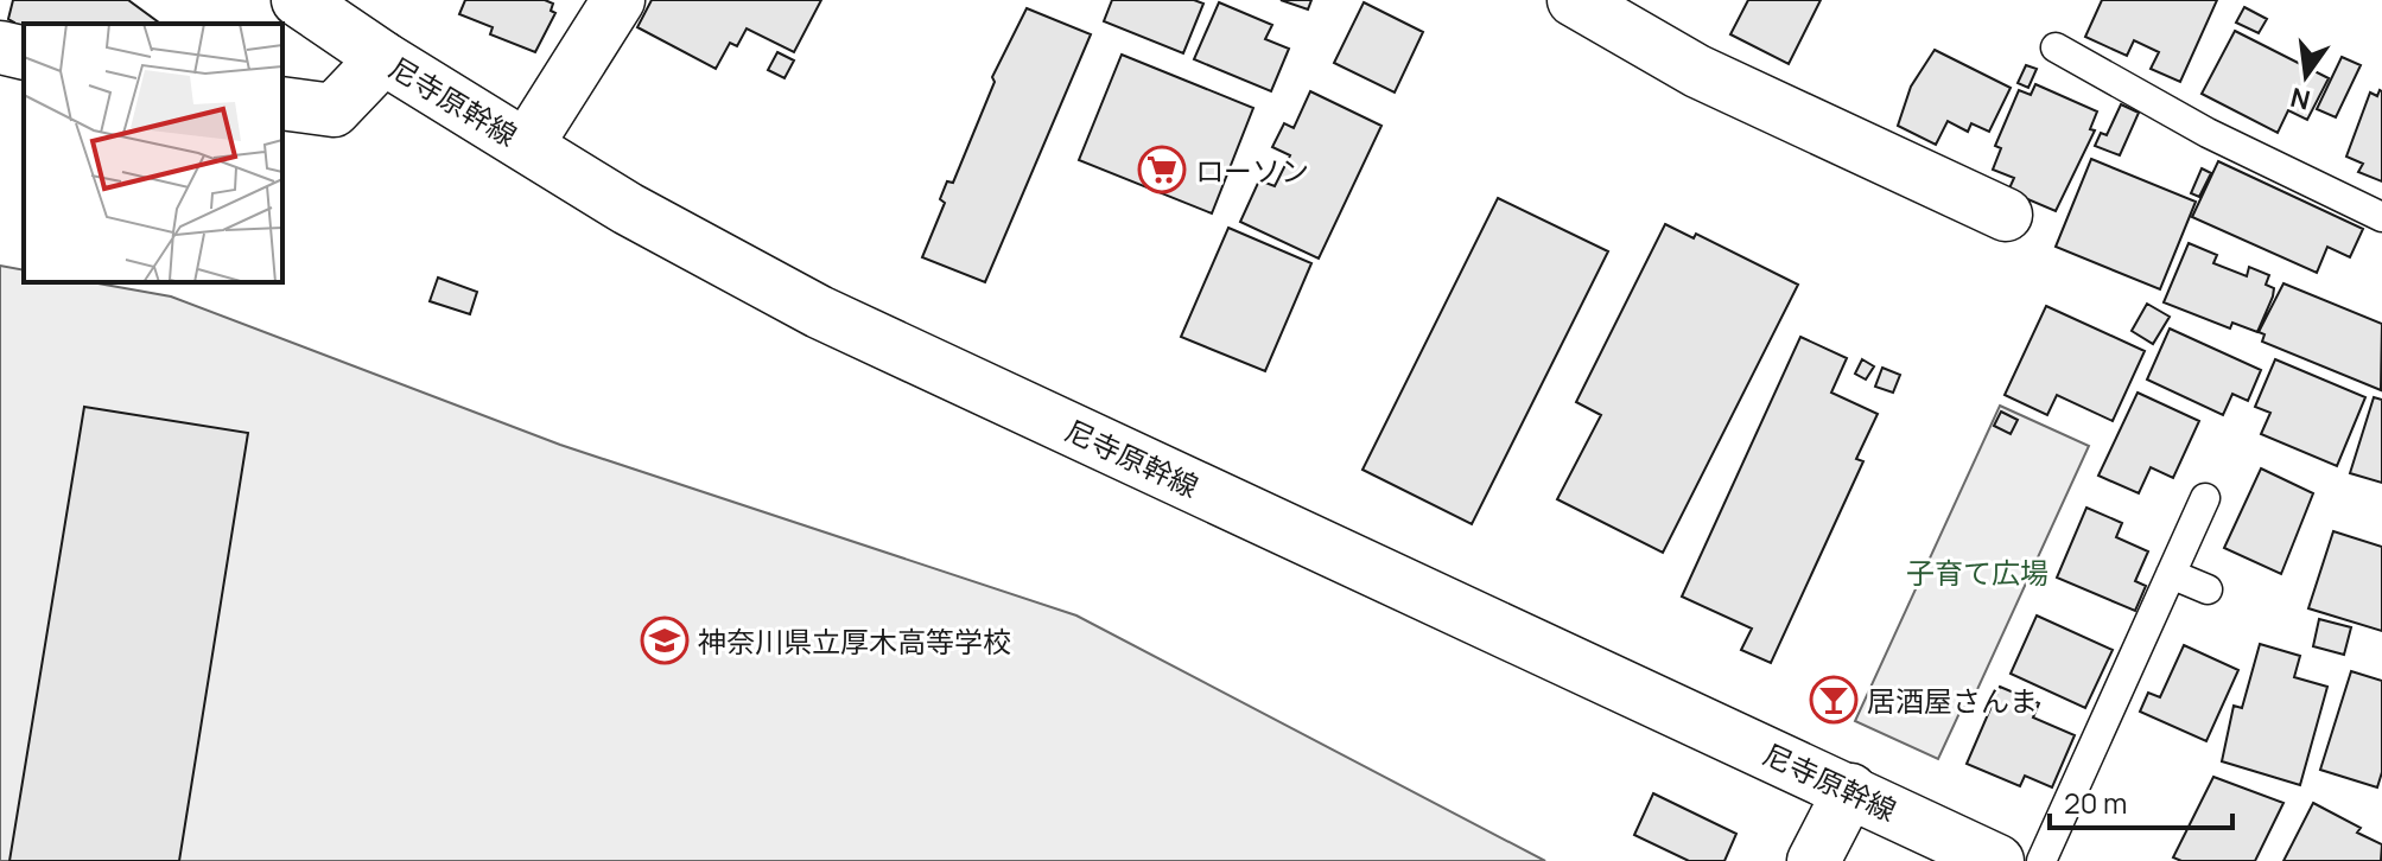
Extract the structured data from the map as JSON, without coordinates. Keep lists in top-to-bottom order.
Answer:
{
  "streets": {
    "street": ["尼寺原幹線"]
  },
  "parks": ["子育て広場"],
  "places": {
    "supermarket": ["ローソン"],
    "school or university": ["神奈川県立厚木高等学校"],
    "bar": ["居酒屋さんま"]
  },
  "scale_bar": "20 m",
  "north": "bottom"
}
